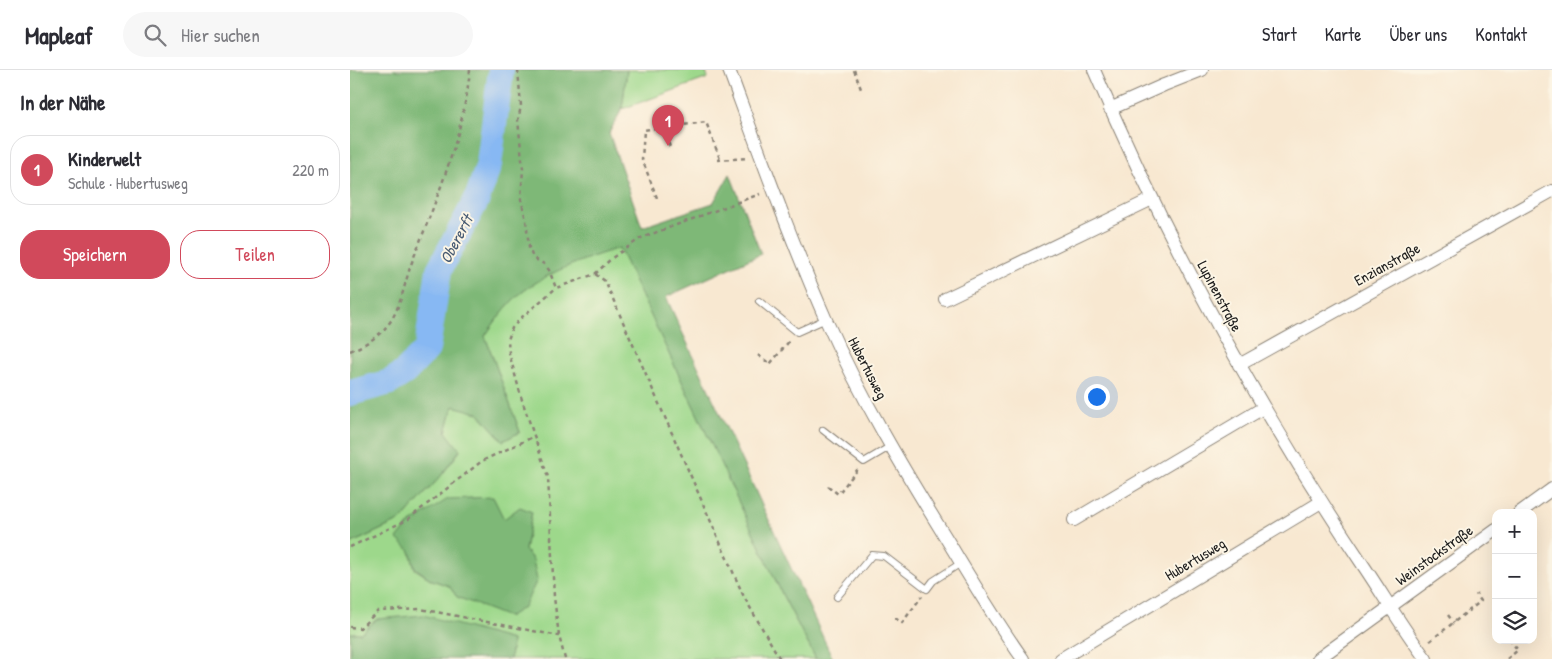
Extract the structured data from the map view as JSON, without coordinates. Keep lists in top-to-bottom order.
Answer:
{
  "streets": {
    "street": [
      "Enzianstraße",
      "Lupinenstraße",
      "Hubertusweg",
      "Weinstockstraße"
    ]
  },
  "crossings": [
    ["Enzianstraße", "Lupinenstraße"],
    ["Lupinenstraße", "Hubertusweg"],
    ["Lupinenstraße", "Weinstockstraße"]
  ],
  "water": ["Obererft"],
  "page": {
    "header": "Mapleaf",
    "search": "Hier suchen",
    "nav": [
      "Start",
      "Karte",
      "Über uns",
      "Kontakt"
    ],
    "heading": "In der Nähe",
    "pins": "1",
    "list": [
      {
        "mark": "1",
        "name": "Kinderwelt",
        "note": "Schule · Hubertusweg",
        "value": "220 m"
      }
    ],
    "buttons": ["Speichern", "Teilen"],
    "map_buttons": ["+", "−"]
  }
}
